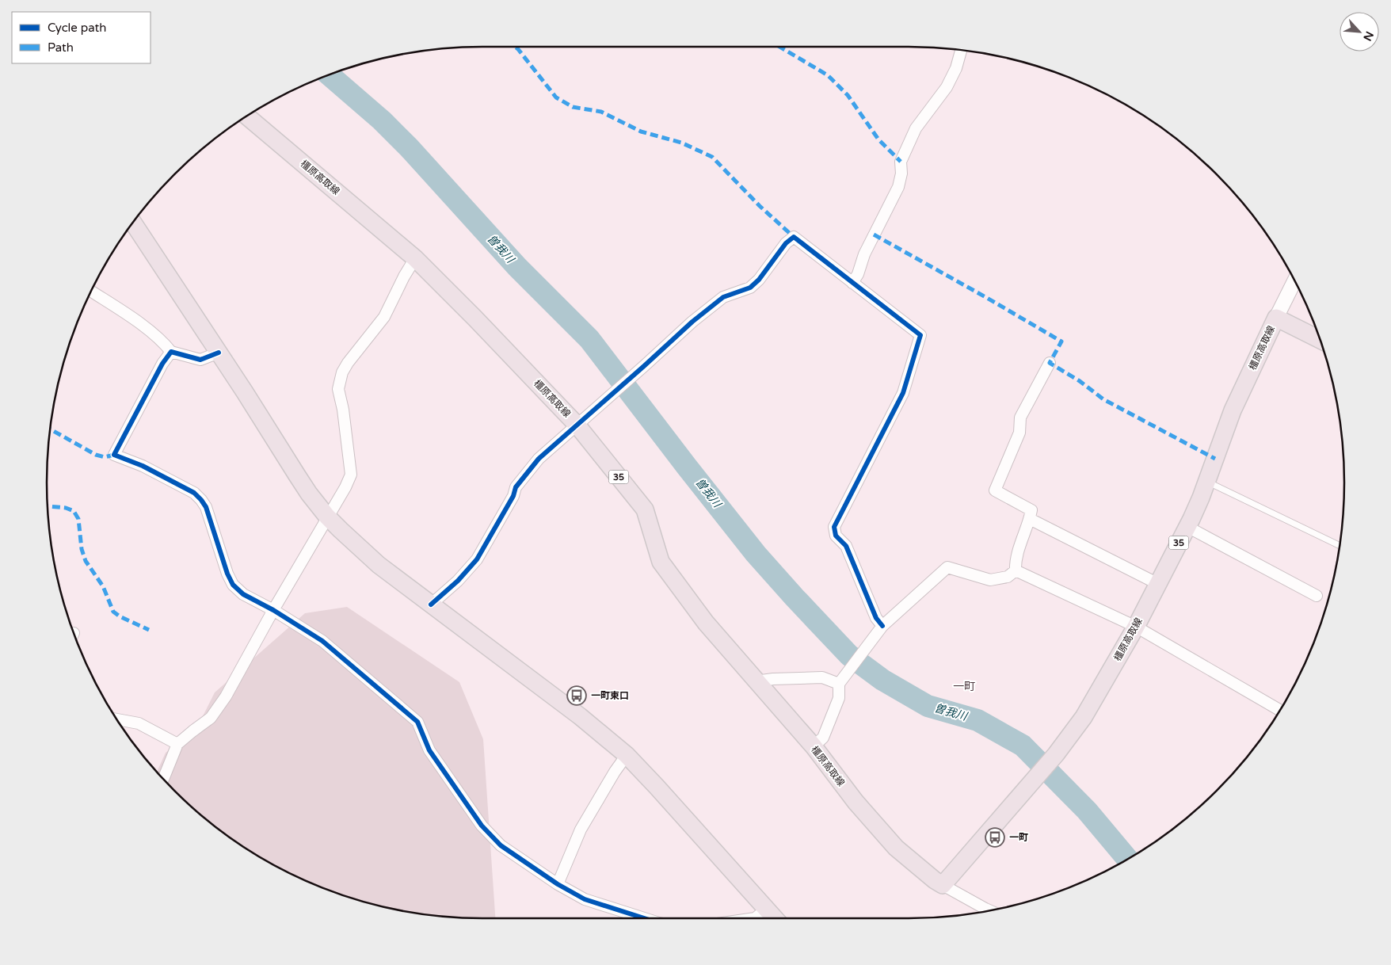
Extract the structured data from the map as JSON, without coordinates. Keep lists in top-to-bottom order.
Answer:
{
  "streets": {
    "main road": ["橿原高取線", "35"]
  },
  "districts": ["一町"],
  "water": ["曽我川"],
  "places": {
    "bus stop": ["一町東口", "一町"]
  },
  "legend": ["Cycle path", "Path"],
  "north": "bottom right"
}
